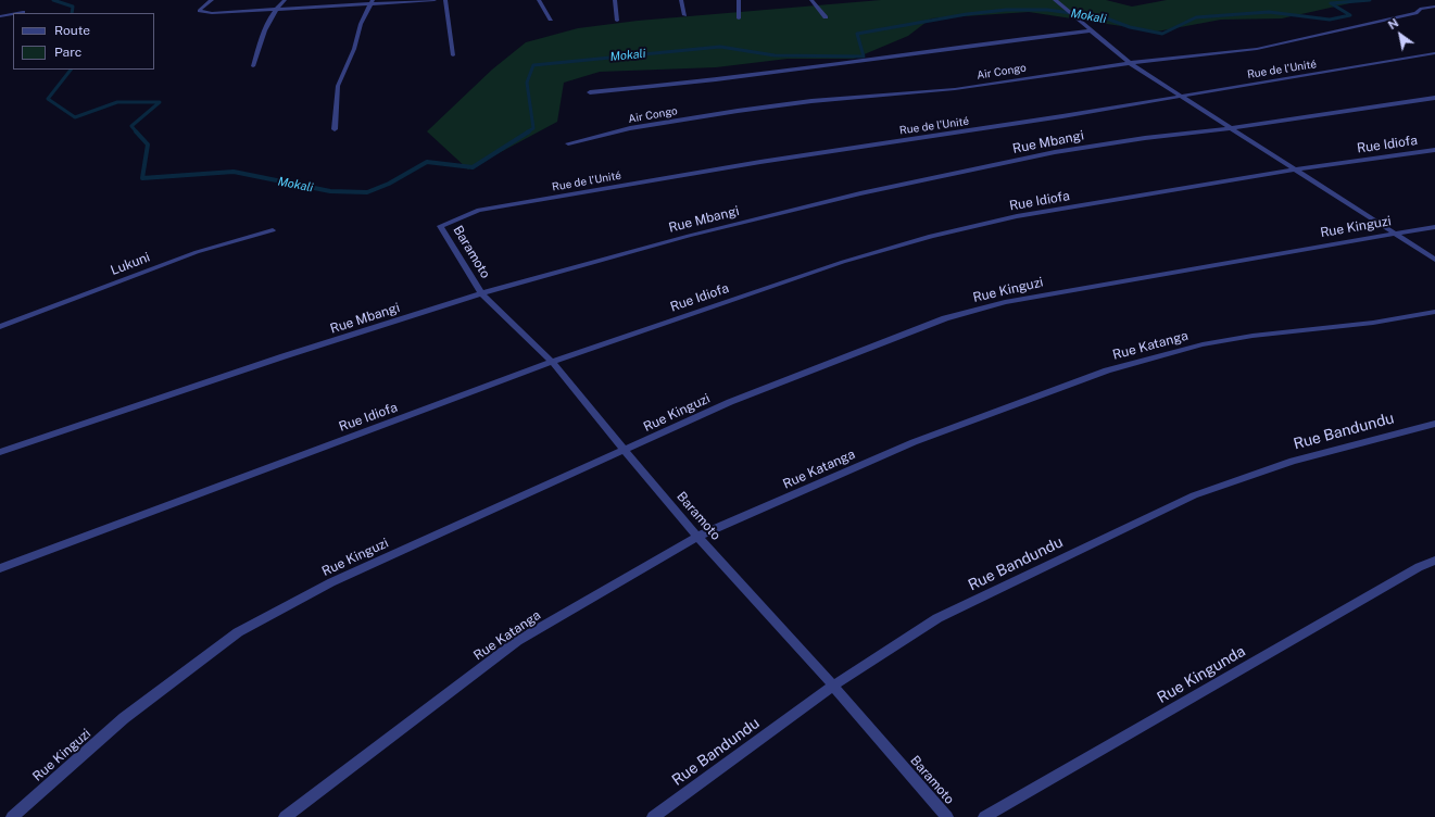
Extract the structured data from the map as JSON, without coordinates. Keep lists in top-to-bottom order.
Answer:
{
  "streets": {
    "street": [
      "Rue de l'Unité",
      "Air Congo",
      "Rue Mbangi",
      "Rue Idiofa",
      "Rue Kinguzi",
      "Baramoto",
      "Lukuni",
      "Rue Katanga",
      "Rue Bandundu",
      "Rue Kingunda"
    ]
  },
  "crossings": [
    ["Rue de l'Unité", "Baramoto"],
    ["Rue Mbangi", "Baramoto"],
    ["Rue Idiofa", "Baramoto"],
    ["Rue Kinguzi", "Baramoto"],
    ["Baramoto", "Rue Katanga"],
    ["Baramoto", "Rue Bandundu"]
  ],
  "water": ["Mokali"],
  "legend": ["Route", "Parc"],
  "north": "top left"
}
